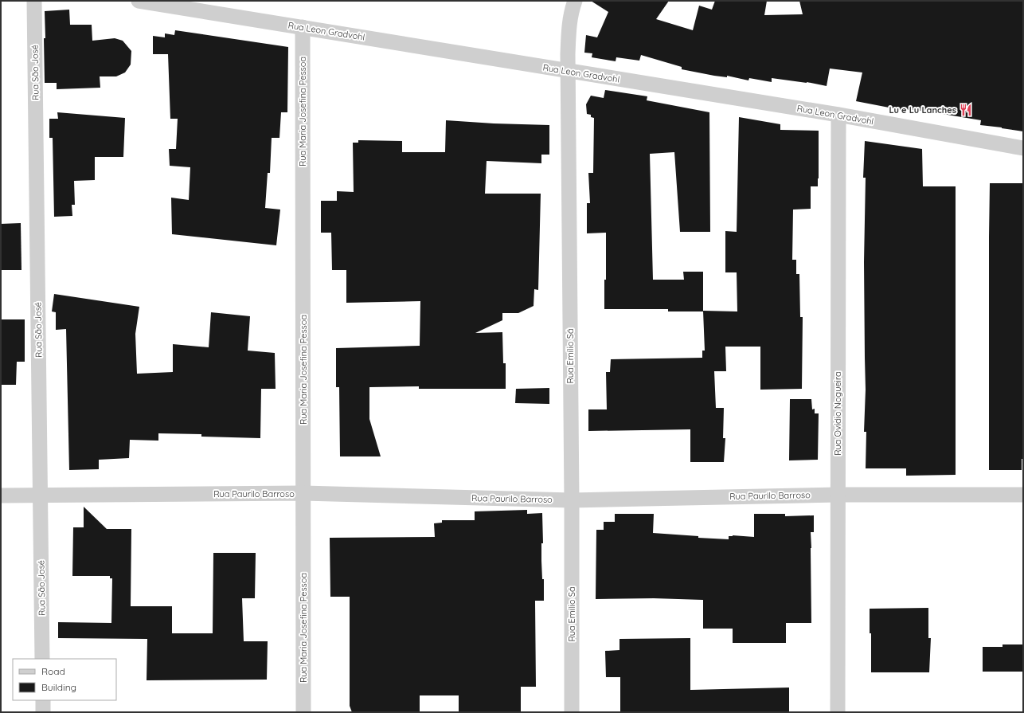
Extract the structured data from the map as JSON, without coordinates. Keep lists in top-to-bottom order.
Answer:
{
  "streets": {
    "street": [
      "Rua Leon Gradvohl",
      "Rua São José",
      "Rua Maria Josefina Pessoa",
      "Rua Emílio Sá",
      "Rua Ovídio Nogueira",
      "Rua Paurilo Barroso"
    ]
  },
  "crossings": [
    ["Rua Leon Gradvohl", "Rua Maria Josefina Pessoa"],
    ["Rua Leon Gradvohl", "Rua Emílio Sá"],
    ["Rua Leon Gradvohl", "Rua Ovídio Nogueira"],
    ["Rua São José", "Rua Paurilo Barroso"],
    ["Rua Maria Josefina Pessoa", "Rua Paurilo Barroso"],
    ["Rua Emílio Sá", "Rua Paurilo Barroso"],
    ["Rua Ovídio Nogueira", "Rua Paurilo Barroso"]
  ],
  "places": {
    "restaurant": ["Lu e Lu Lanches"]
  },
  "legend": ["Road", "Building"]
}
